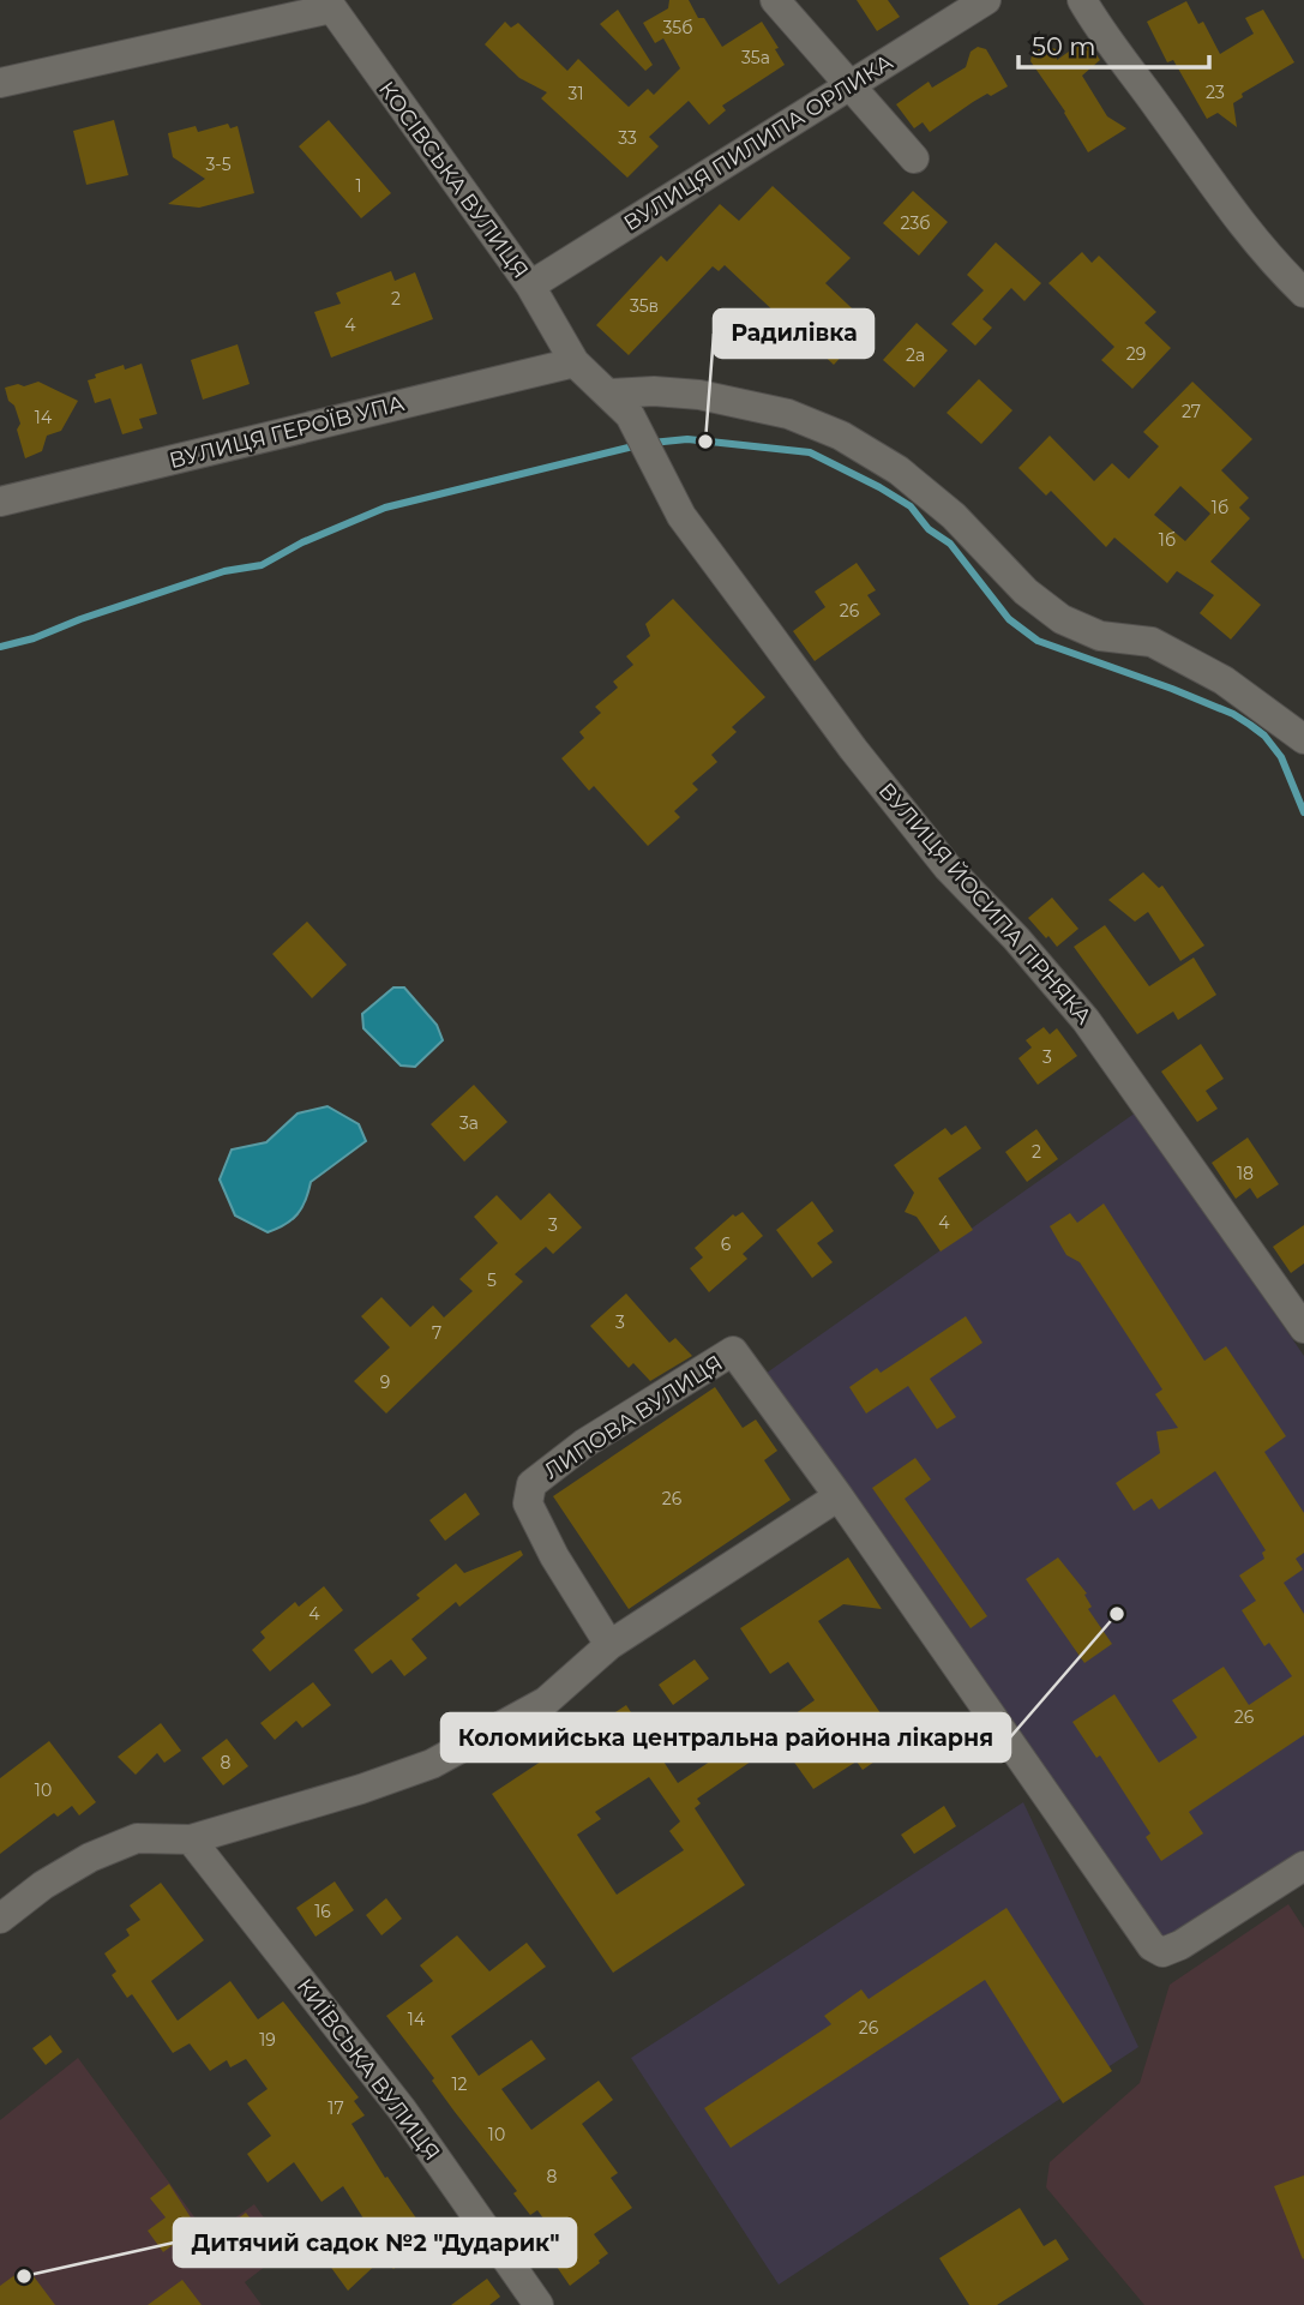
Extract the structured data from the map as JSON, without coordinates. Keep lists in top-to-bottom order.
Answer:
{
  "streets": {
    "street": [
      "ВУЛИЦЯ ПИЛИПА ОРЛИКА",
      "КОСІВСЬКА ВУЛИЦЯ",
      "ВУЛИЦЯ ГЕРОЇВ УПА",
      "ВУЛИЦЯ ЙОСИПА ГІРНЯКА",
      "ЛИПОВА ВУЛИЦЯ",
      "КИЇВСЬКА ВУЛИЦЯ"
    ]
  },
  "crossings": [
    ["ВУЛИЦЯ ПИЛИПА ОРЛИКА", "КОСІВСЬКА ВУЛИЦЯ"],
    ["КОСІВСЬКА ВУЛИЦЯ", "ВУЛИЦЯ ГЕРОЇВ УПА"],
    ["КОСІВСЬКА ВУЛИЦЯ", "ВУЛИЦЯ ЙОСИПА ГІРНЯКА"],
    ["ВУЛИЦЯ ГЕРОЇВ УПА", "ВУЛИЦЯ ЙОСИПА ГІРНЯКА"]
  ],
  "places": ["Радилівка", "Коломийська центральна районна лікарня", "Дитячий садок №2 \"Дударик\""],
  "house_numbers": [
    "35б",
    "35а",
    "23",
    "31",
    "33",
    "3-5",
    "1",
    "23б",
    "2",
    "35в",
    "4",
    "29",
    "2а",
    "27",
    "14",
    "1б",
    "1б",
    "26",
    "3",
    "3а",
    "2",
    "18",
    "4",
    "3",
    "6",
    "5",
    "3",
    "7",
    "9",
    "26",
    "4",
    "26",
    "8",
    "10",
    "16",
    "14",
    "26",
    "19",
    "12",
    "17",
    "10",
    "8"
  ],
  "scale_bar": "50 m"
}
